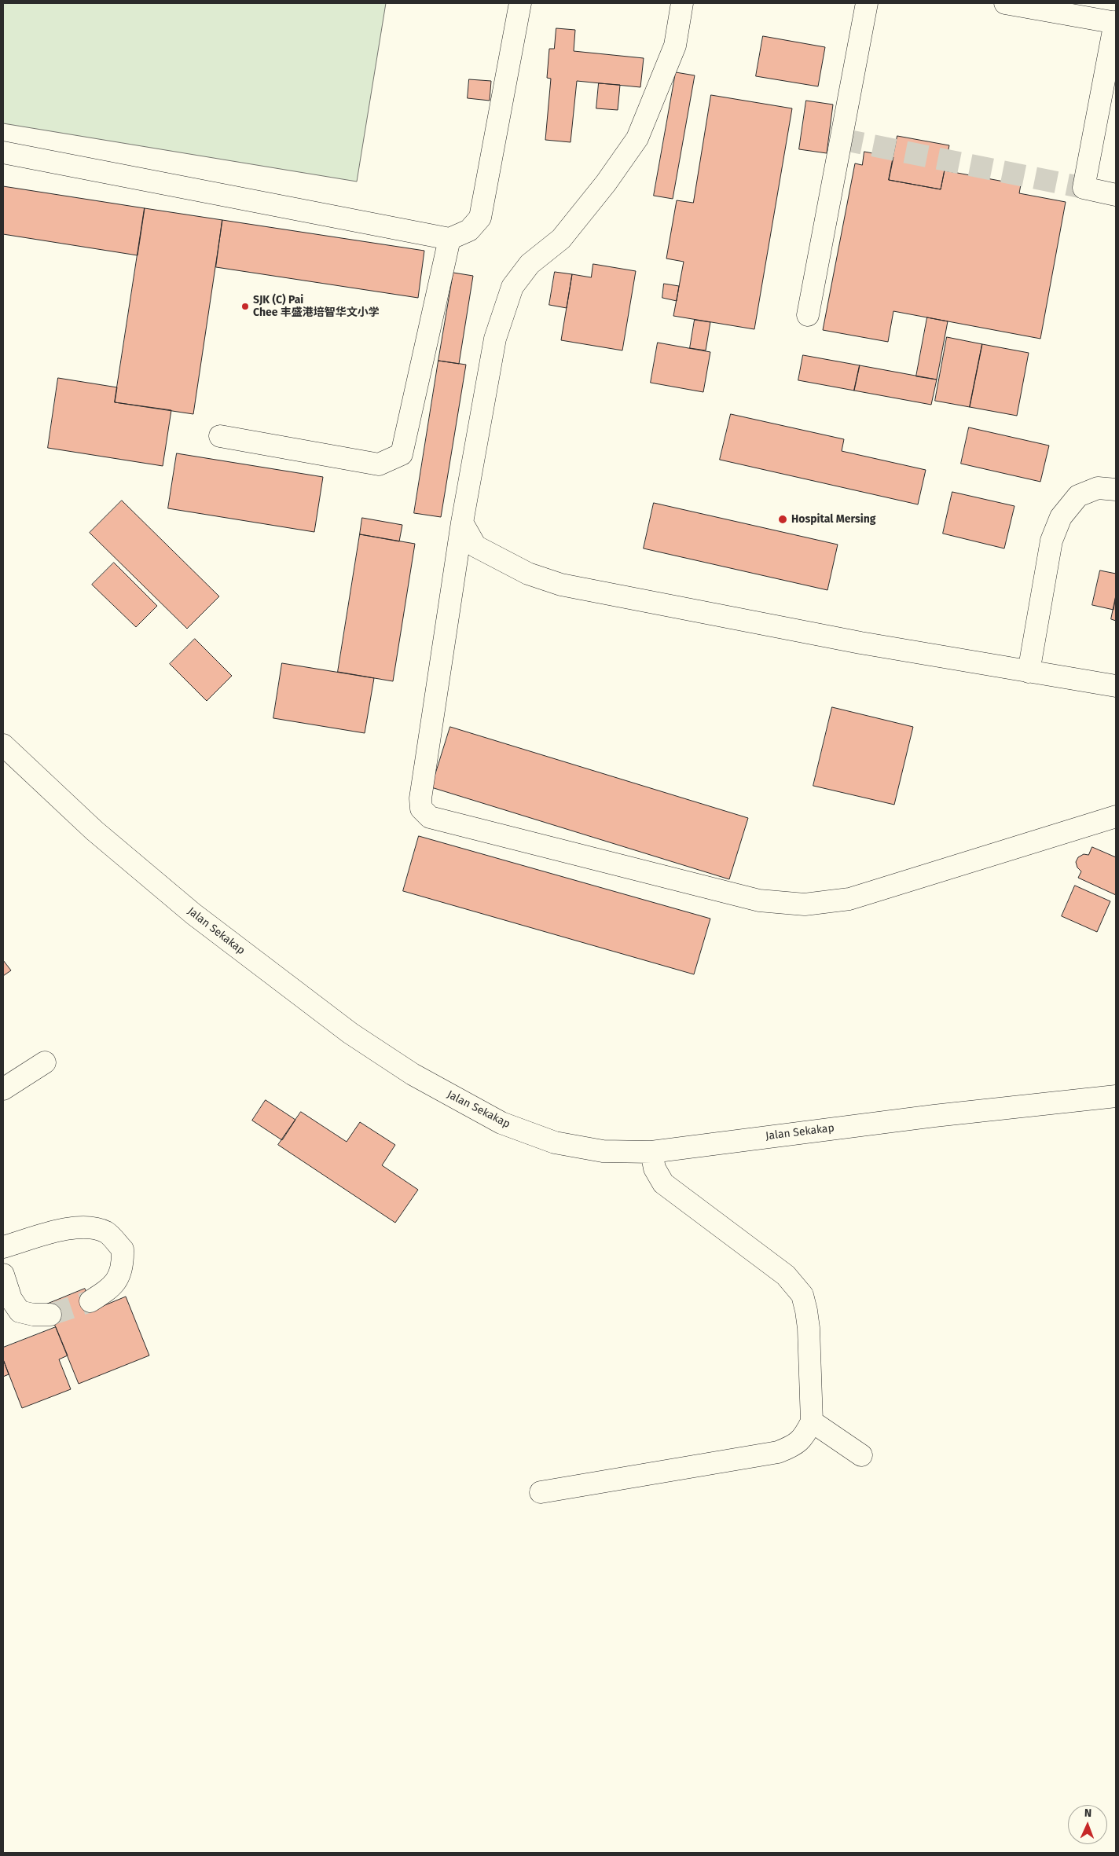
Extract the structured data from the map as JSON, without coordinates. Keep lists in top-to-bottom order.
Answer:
{
  "streets": {
    "street": ["Jalan Sekakap"]
  },
  "places": ["SJK (C) Pai Chee 丰盛港培智华文小学", "Hospital Mersing"],
  "north": "top"
}
